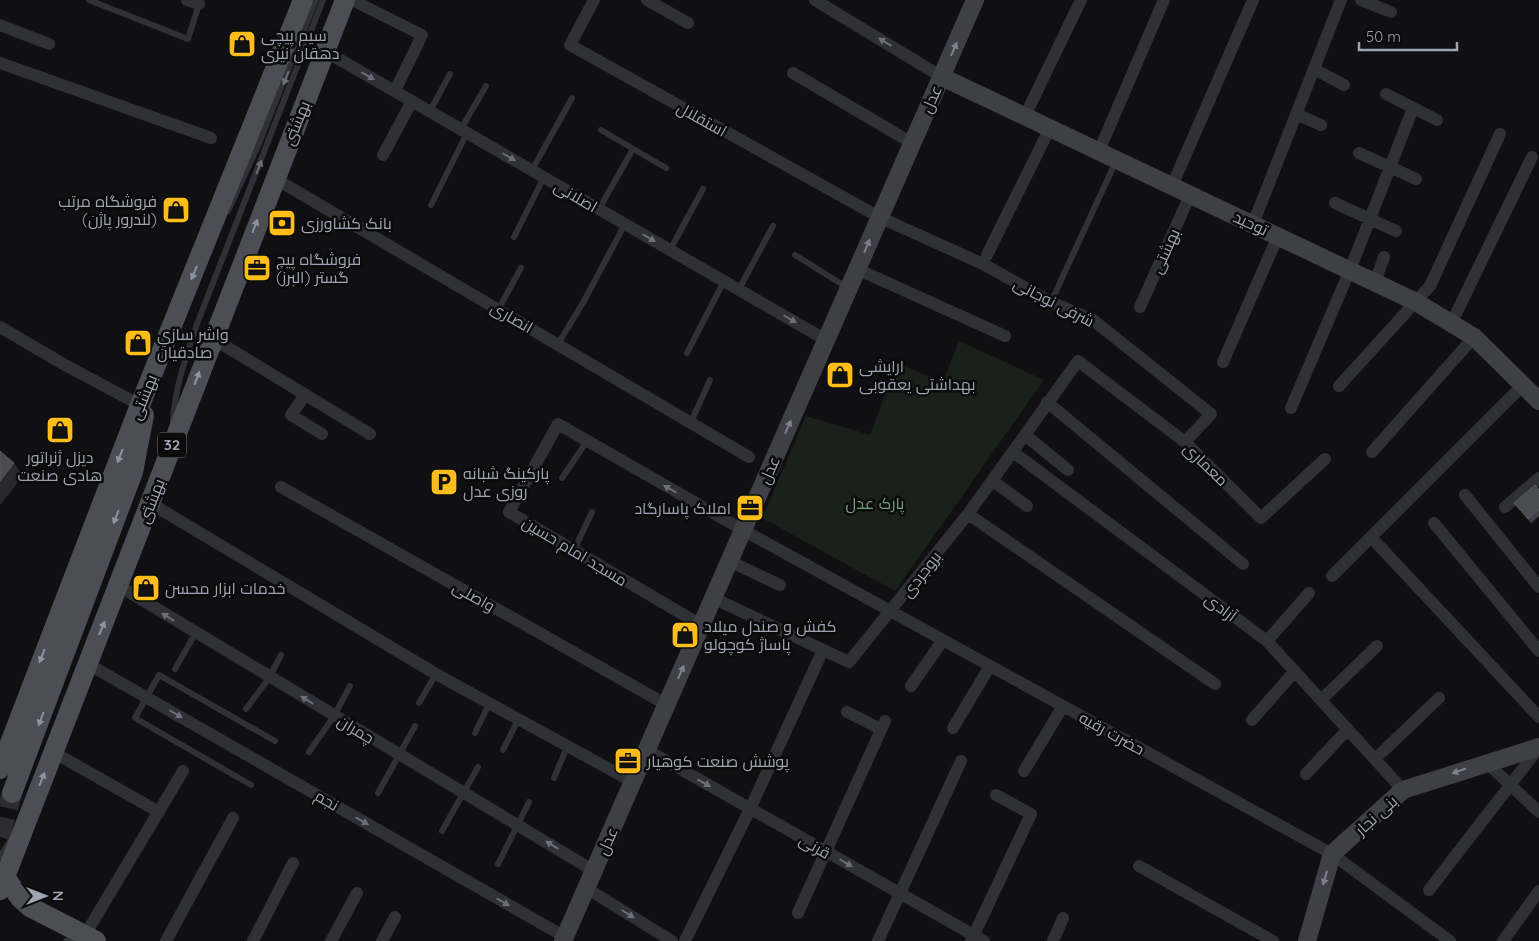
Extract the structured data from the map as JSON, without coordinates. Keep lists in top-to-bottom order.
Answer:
{
  "streets": {
    "main road": ["بهشتى", "بهشتی", "32"],
    "street": [
      "عدل",
      "استقلال",
      "اصلانی",
      "توحید",
      "شرفی نوجانی",
      "انصاری",
      "معماری",
      "مسجد امام حسین",
      "بروجردی",
      "واصلی",
      "آزادی",
      "چمران",
      "حضرت رقیه",
      "نجم",
      "بنی نجار",
      "قرنی"
    ]
  },
  "crossings": [
    ["عدل", "استقلال"],
    ["عدل", "اصلانی"],
    ["عدل", "توحید"],
    ["عدل", "شرفی نوجانی"],
    ["عدل", "مسجد امام حسین"],
    ["عدل", "بروجردی"],
    ["عدل", "واصلی"],
    ["عدل", "چمران"],
    ["عدل", "حضرت رقیه"],
    ["عدل", "نجم"],
    ["عدل", "قرنی"],
    ["استقلال", "شرفی نوجانی"],
    ["بهشتى", "اصلانی"],
    ["بهشتى", "انصاری"],
    ["بهشتى", "چمران"],
    ["بهشتى", "نجم"],
    ["توحید", "بهشتی"],
    ["شرفی نوجانی", "معماری"],
    ["معماری", "بروجردی"],
    ["مسجد امام حسین", "حضرت رقیه"],
    ["بروجردی", "آزادی"],
    ["بروجردی", "حضرت رقیه"],
    ["آزادی", "بنی نجار"],
    ["حضرت رقیه", "بنی نجار"]
  ],
  "one_way": ["اصلانی", "نجم", "قرنی"],
  "parks": ["پارک عدل"],
  "places": {
    "shop": [
      "سیم پیچی دهقان نیری",
      "فروشگاه مرتب (لندرور پاژن)",
      "واشر سازي صادقیان",
      "ارایشی بهداشتی یعقوبی",
      "دیزل ژنراتور هادی صنعت",
      "خدمات ابزار محسن",
      "کفش و صندل میلاد پاساژ کوچولو"
    ],
    "bank": ["بانک کشاورزی"],
    "office": ["فروشگاه پیچ گستر (البرز)", "املاک پاسارگاد", "پوشش صنعت کوهیار"],
    "parking": ["پارکینگ شبانه روزی عدل"]
  },
  "scale_bar": "50 m",
  "north": "right"
}
